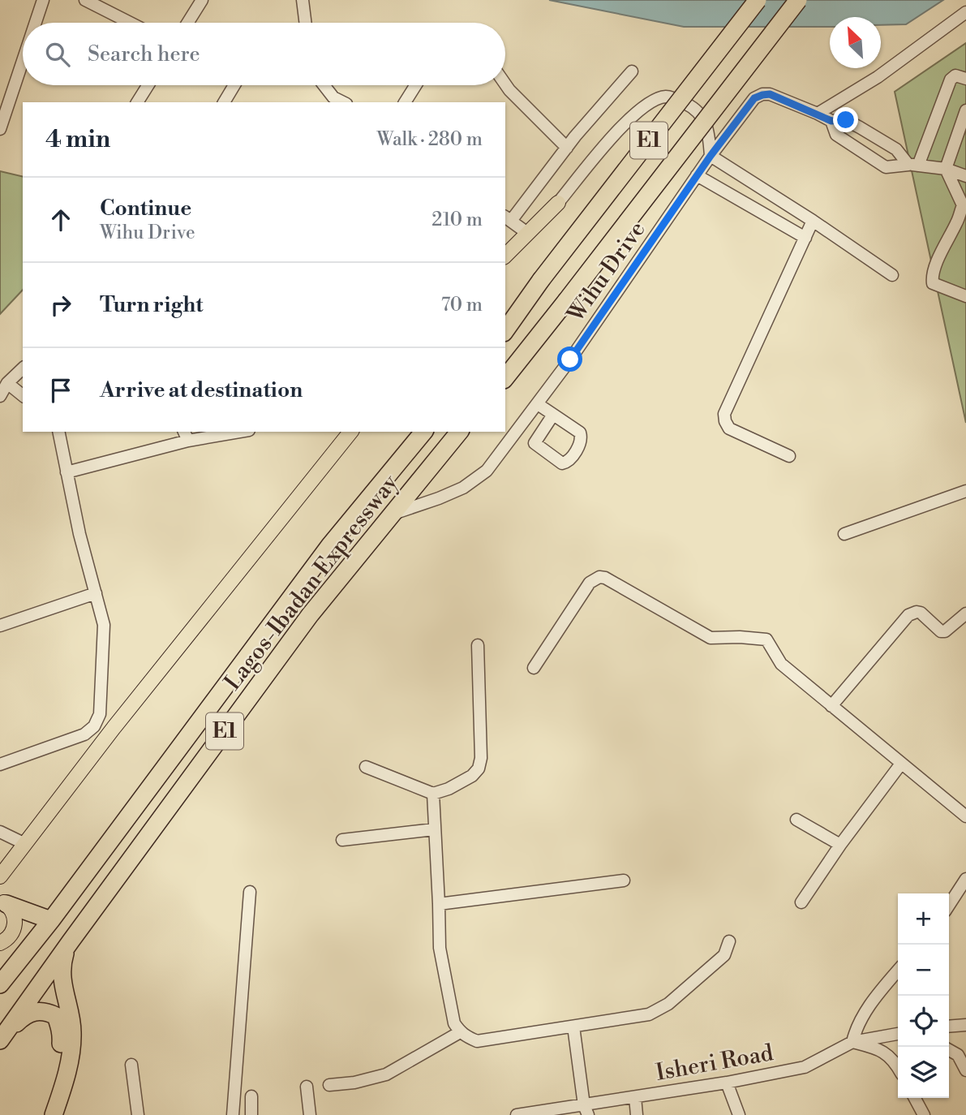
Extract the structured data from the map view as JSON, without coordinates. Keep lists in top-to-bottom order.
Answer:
{
  "streets": {
    "highway": ["E1", "Lagos-Ibadan Expressway"],
    "street": ["Wihu Drive", "Isheri Road"]
  },
  "crossings": [
    ["Wihu Drive", "Lagos-Ibadan Expressway"]
  ],
  "north": "top left",
  "page": {
    "search": "Search here",
    "heading": ["4 min", "Walk · 280 m"],
    "list": [
      ["Continue", "Wihu Drive", "210 m"],
      ["Turn right", "70 m"],
      "Arrive at destination"
    ],
    "map_buttons": ["+", "−"]
  }
}
